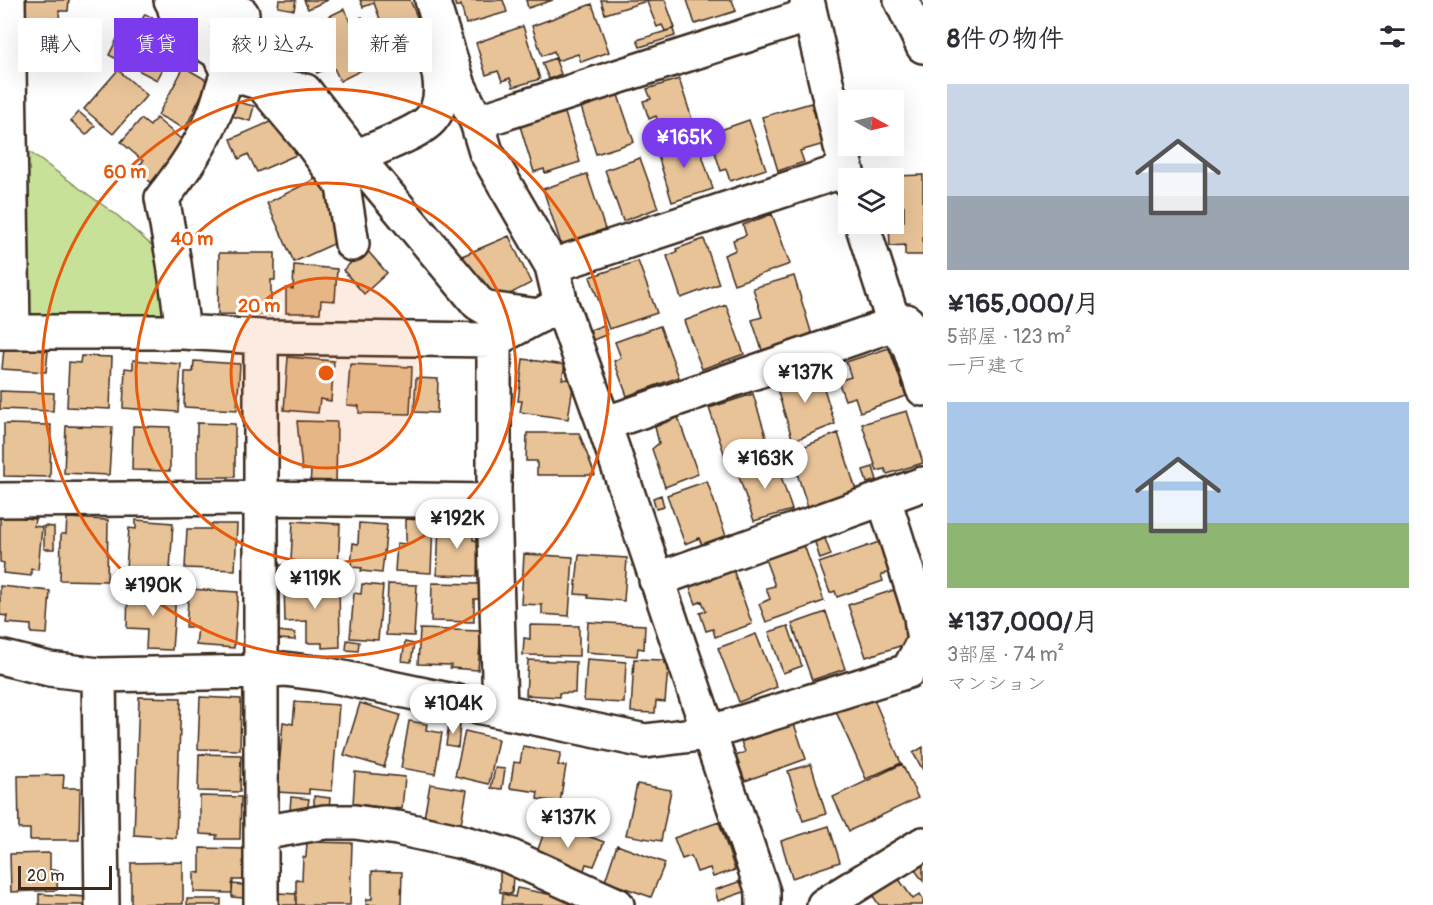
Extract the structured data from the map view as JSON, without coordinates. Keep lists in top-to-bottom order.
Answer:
{
  "scale_bar": "20 m",
  "north": "right",
  "page": {
    "heading": "8件の物件",
    "chip": [
      "購入",
      "賃貸",
      "絞り込み",
      "新着"
    ],
    "list": [
      {
        "name": "¥165,000/月",
        "note": "5部屋 · 123 m² · 一戸建て"
      },
      {
        "name": "¥137,000/月",
        "note": "3部屋 · 74 m² · マンション"
      }
    ],
    "price": [
      "¥165K",
      "¥137K",
      "¥163K",
      "¥192K",
      "¥119K",
      "¥190K",
      "¥104K",
      "¥137K"
    ],
    "scale": "20 m"
  },
  "rings": ["60 m", "40 m", "20 m"]
}
